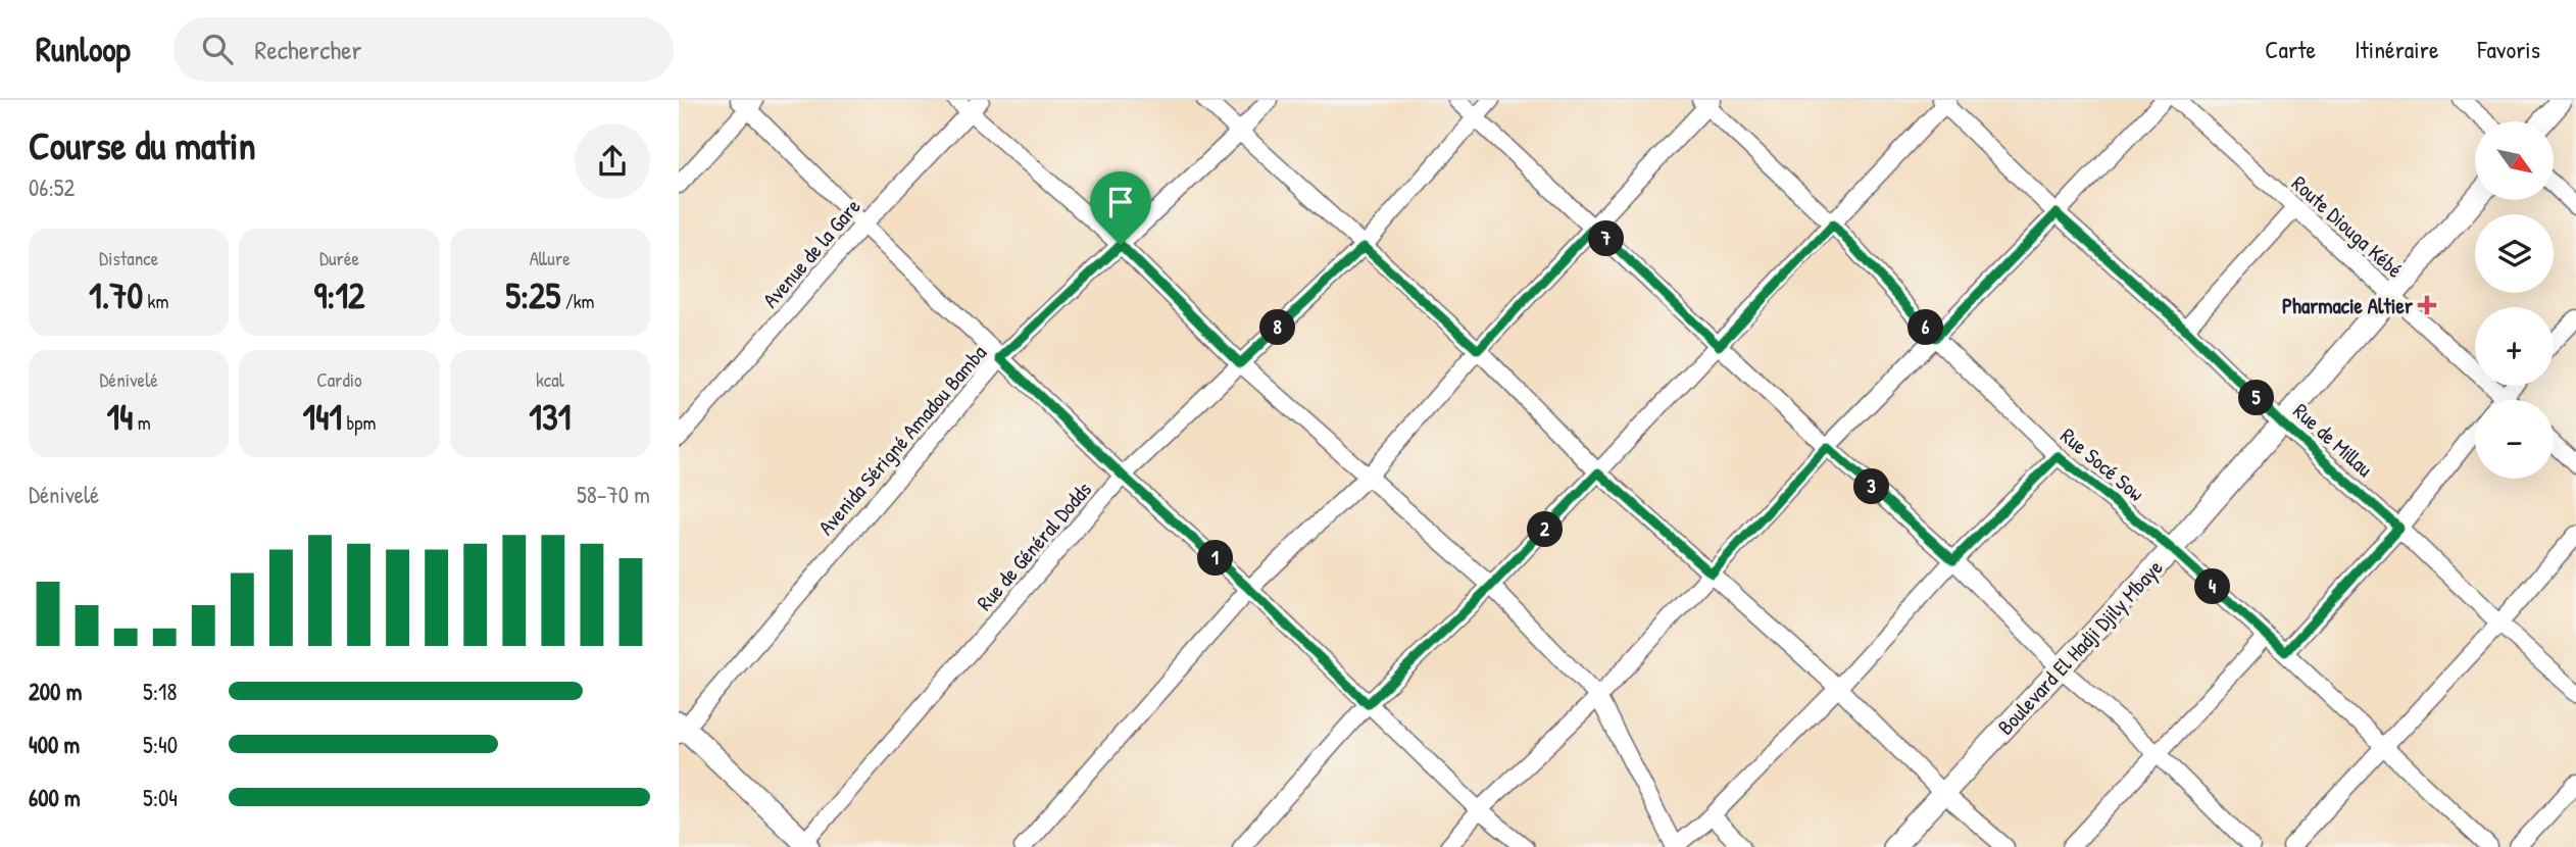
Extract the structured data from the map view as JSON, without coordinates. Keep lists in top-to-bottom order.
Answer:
{
  "streets": {
    "main road": ["Boulevard El Hadji Djily Mbaye"],
    "street": [
      "Route Diouga Kébé",
      "Avenue de la Gare",
      "Avenida Sérigné Amadou Bamba",
      "Rue de Millau",
      "Rue Socé Sow",
      "Rue de Général Dodds"
    ]
  },
  "crossings": [
    ["Route Diouga Kébé", "Boulevard El Hadji Djily Mbaye"],
    ["Rue de Millau", "Boulevard El Hadji Djily Mbaye"],
    ["Rue Socé Sow", "Boulevard El Hadji Djily Mbaye"]
  ],
  "places": {
    "health": ["Pharmacie Altier"]
  },
  "north": "bottom right",
  "page": {
    "header": "Runloop",
    "search": "Rechercher",
    "nav": ["Carte", "Itinéraire", "Favoris"],
    "heading": ["Course du matin", "06:52"],
    "map_buttons": ["+", "−"],
    "pins": [
      "7",
      "6",
      "8",
      "5",
      "3",
      "2",
      "1",
      "4"
    ],
    "stats": [
      ["Distance", "1.70 km"],
      ["Durée", "9:12"],
      ["Allure", "5:25 /km"],
      ["Dénivelé", "14 m"],
      ["Cardio", "141 bpm"],
      ["kcal", "131"]
    ],
    "chart": ["Dénivelé", "58–70 m"],
    "list": [
      {
        "name": "200 m",
        "note": "5:18"
      },
      {
        "name": "400 m",
        "note": "5:40"
      },
      {
        "name": "600 m",
        "note": "5:04"
      }
    ]
  }
}
